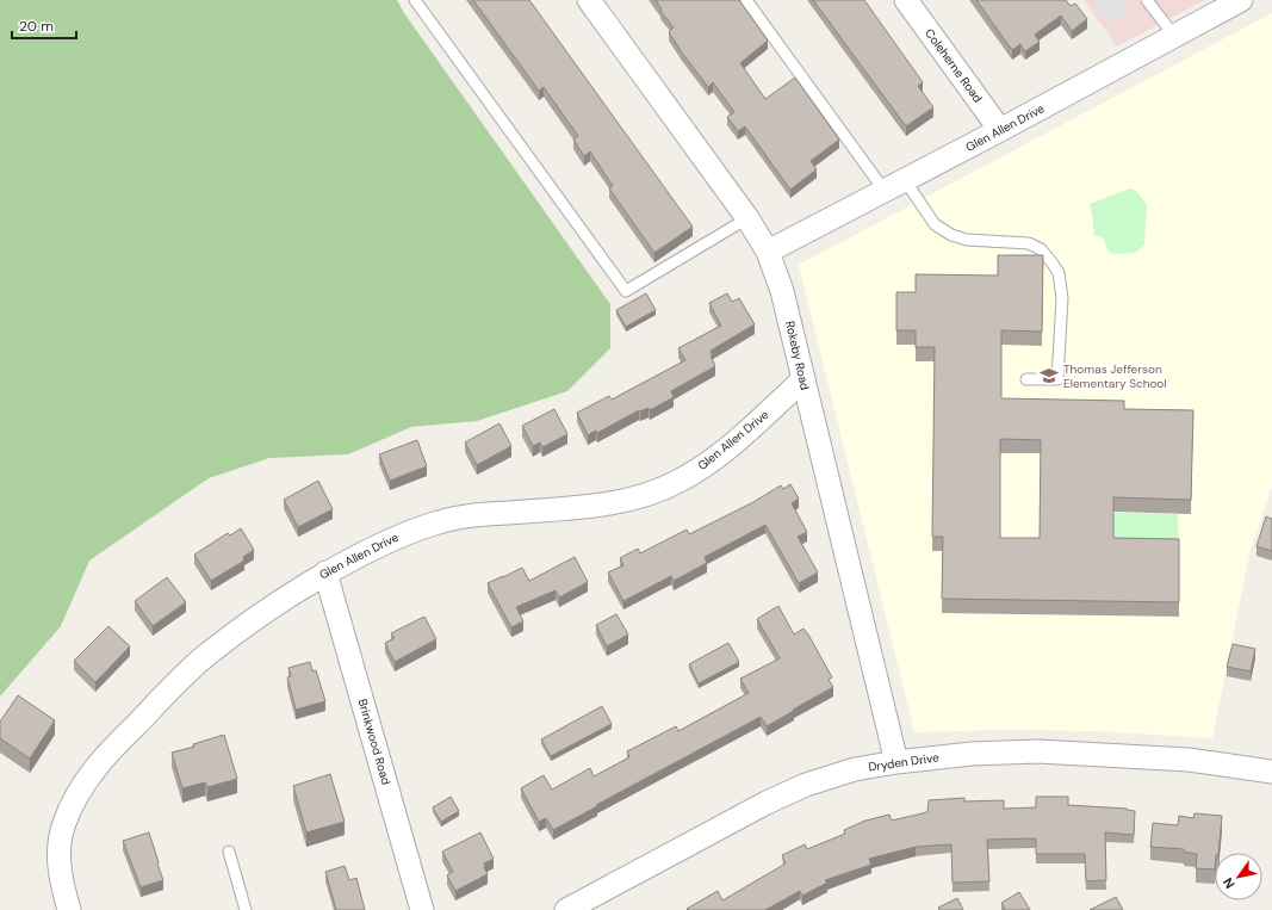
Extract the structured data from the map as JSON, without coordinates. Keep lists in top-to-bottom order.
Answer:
{
  "streets": {
    "street": [
      "Coleherne Road",
      "Glen Allen Drive",
      "Rokeby Road",
      "Brinkwood Road",
      "Dryden Drive"
    ]
  },
  "crossings": [
    ["Coleherne Road", "Glen Allen Drive"],
    ["Glen Allen Drive", "Rokeby Road"],
    ["Glen Allen Drive", "Brinkwood Road"],
    ["Rokeby Road", "Dryden Drive"]
  ],
  "places": {
    "school or university": ["Thomas Jefferson Elementary School"]
  },
  "scale_bar": "20 m",
  "north": "bottom left"
}
